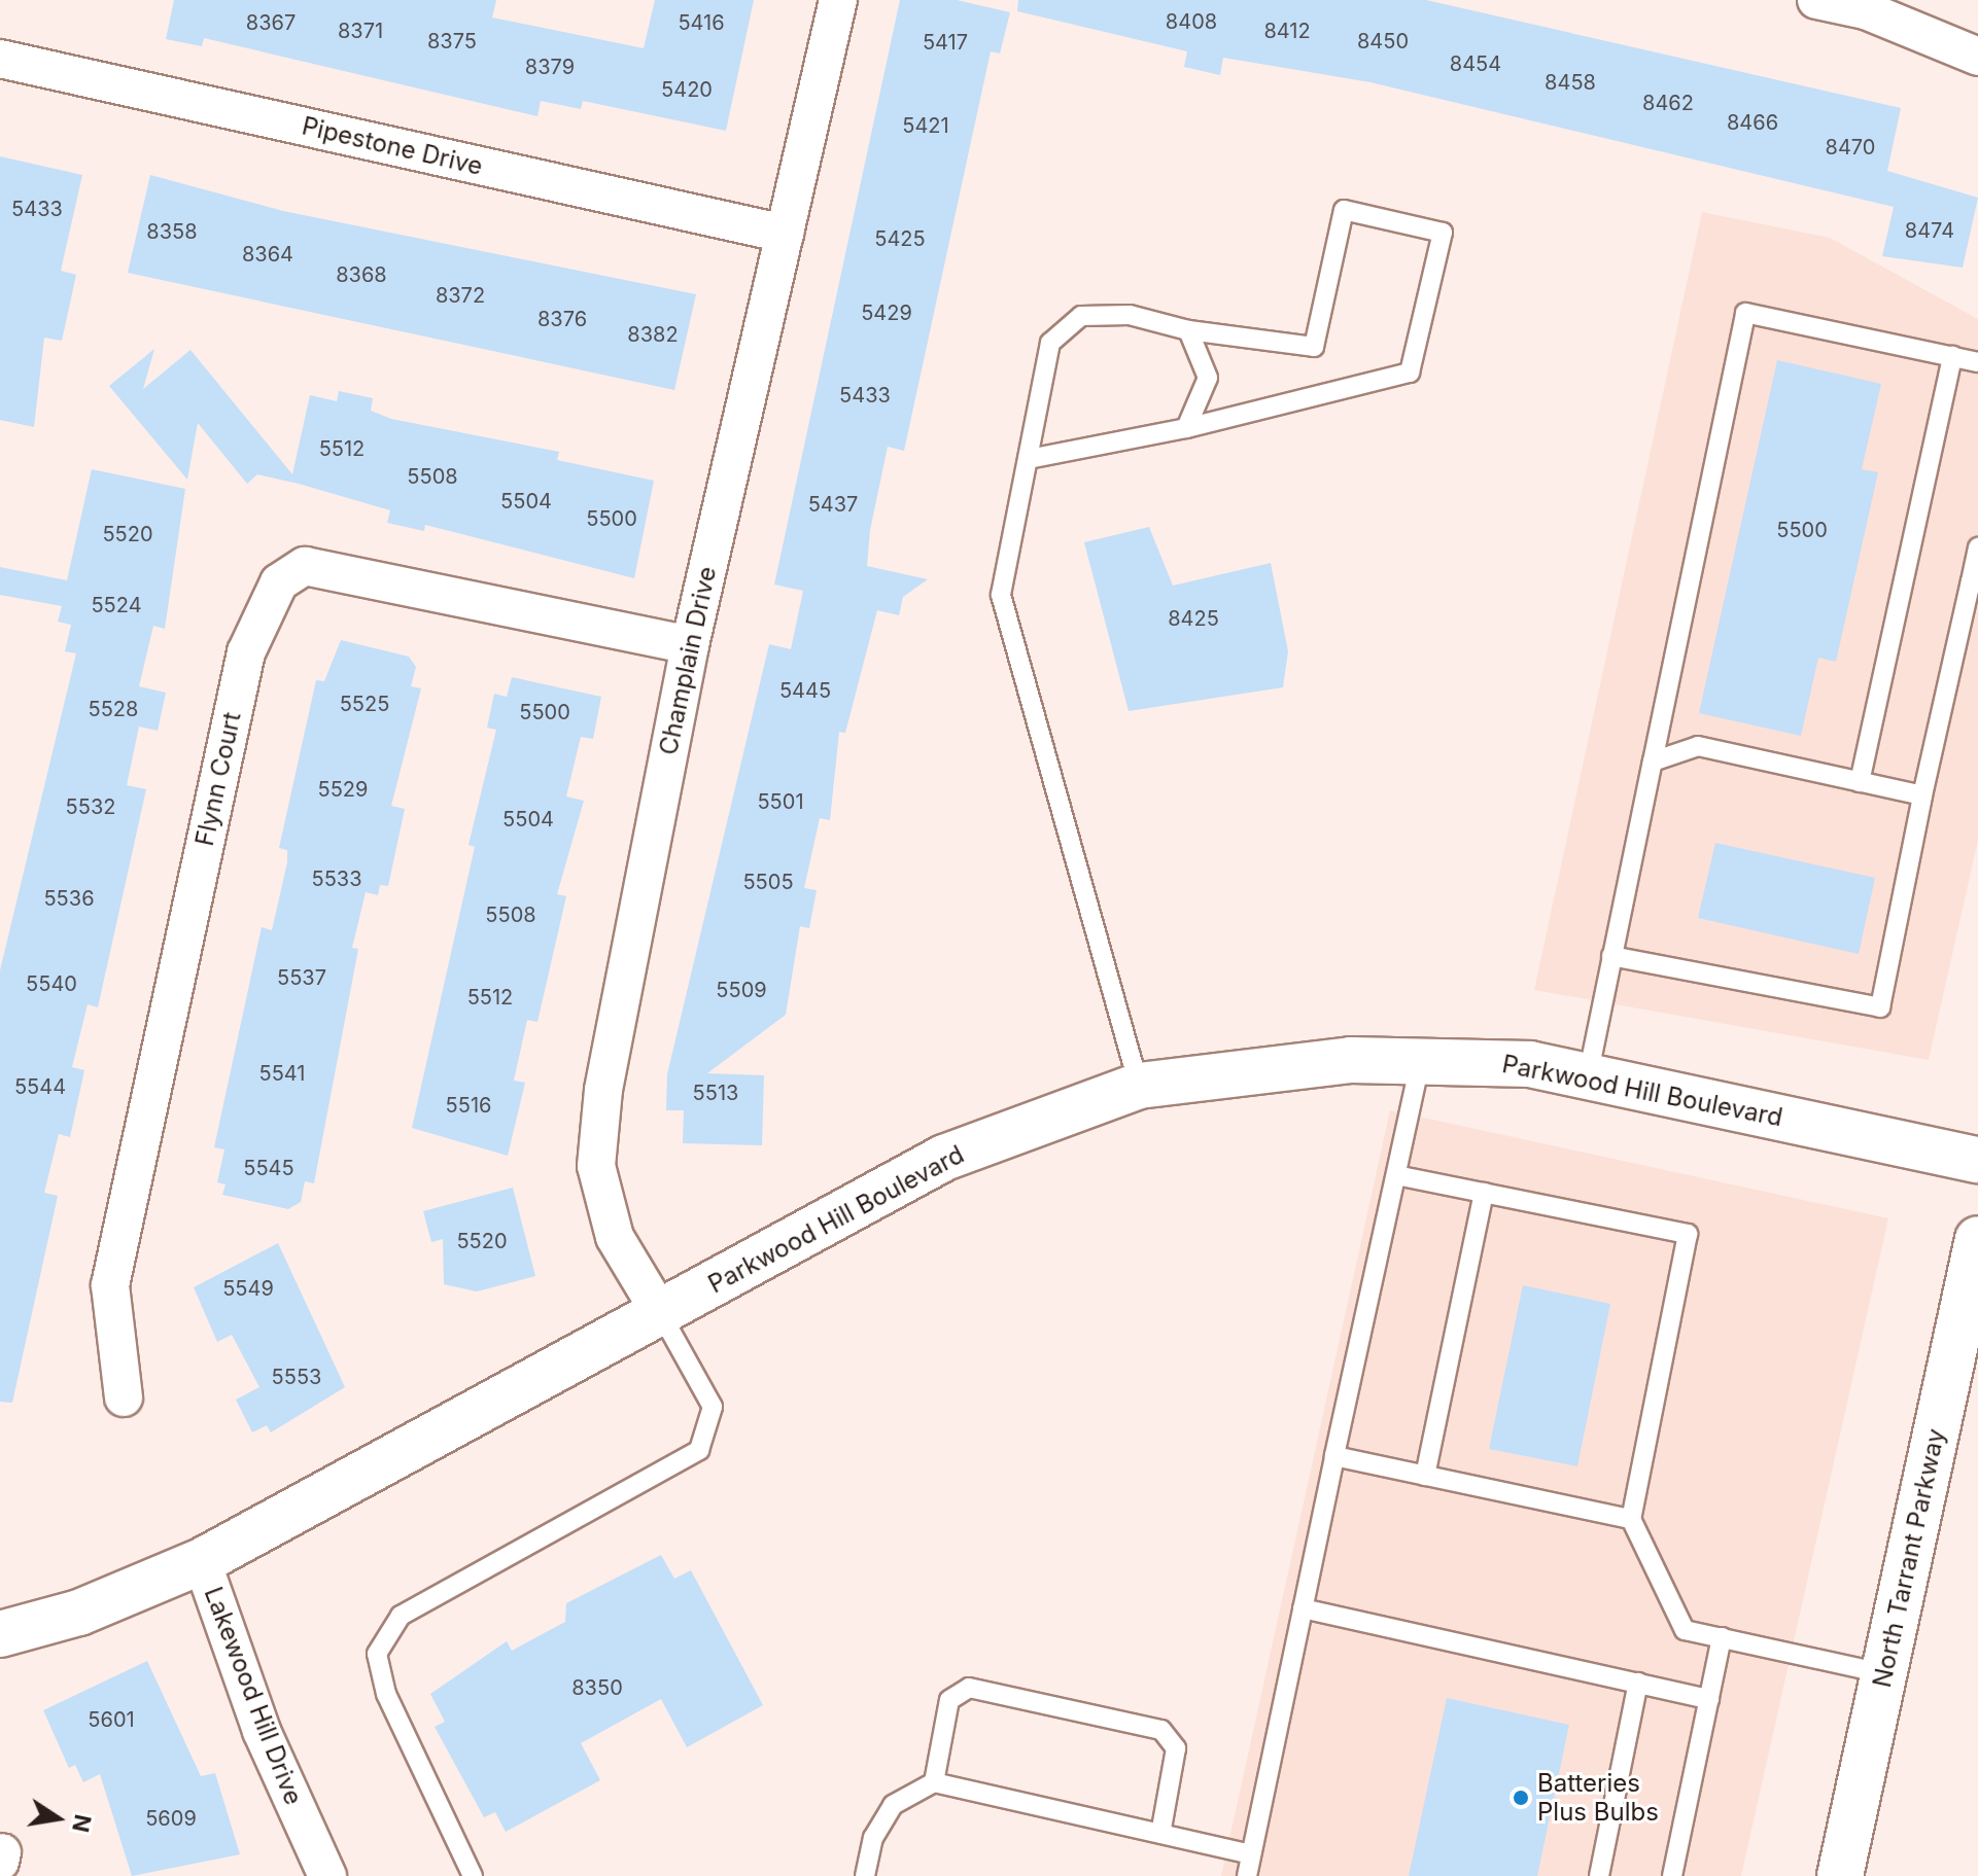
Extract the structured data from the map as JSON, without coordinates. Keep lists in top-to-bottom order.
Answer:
{
  "streets": {
    "street": [
      "Pipestone Drive",
      "Champlain Drive",
      "Flynn Court",
      "Parkwood Hill Boulevard",
      "North Tarrant Parkway",
      "Lakewood Hill Drive"
    ]
  },
  "crossings": [
    ["Pipestone Drive", "Champlain Drive"],
    ["Champlain Drive", "Flynn Court"],
    ["Champlain Drive", "Parkwood Hill Boulevard"],
    ["Parkwood Hill Boulevard", "Lakewood Hill Drive"]
  ],
  "places": ["Batteries Plus Bulbs"],
  "house_numbers": [
    "8408",
    "8367",
    "5416",
    "8371",
    "8412",
    "8375",
    "8450",
    "5417",
    "8454",
    "8379",
    "8458",
    "5420",
    "8462",
    "8466",
    "5421",
    "8470",
    "5433",
    "8474",
    "8358",
    "5425",
    "8364",
    "8368",
    "8372",
    "5429",
    "8376",
    "8382",
    "5433",
    "5512",
    "5508",
    "5504",
    "5437",
    "5500",
    "5500",
    "5520",
    "5524",
    "8425",
    "5445",
    "5525",
    "5528",
    "5500",
    "5529",
    "5501",
    "5532",
    "5504",
    "5533",
    "5505",
    "5536",
    "5508",
    "5537",
    "5540",
    "5509",
    "5512",
    "5541",
    "5544",
    "5513",
    "5516",
    "5545",
    "5520",
    "5549",
    "5553",
    "8350",
    "5601",
    "5609"
  ],
  "north": "right"
}
